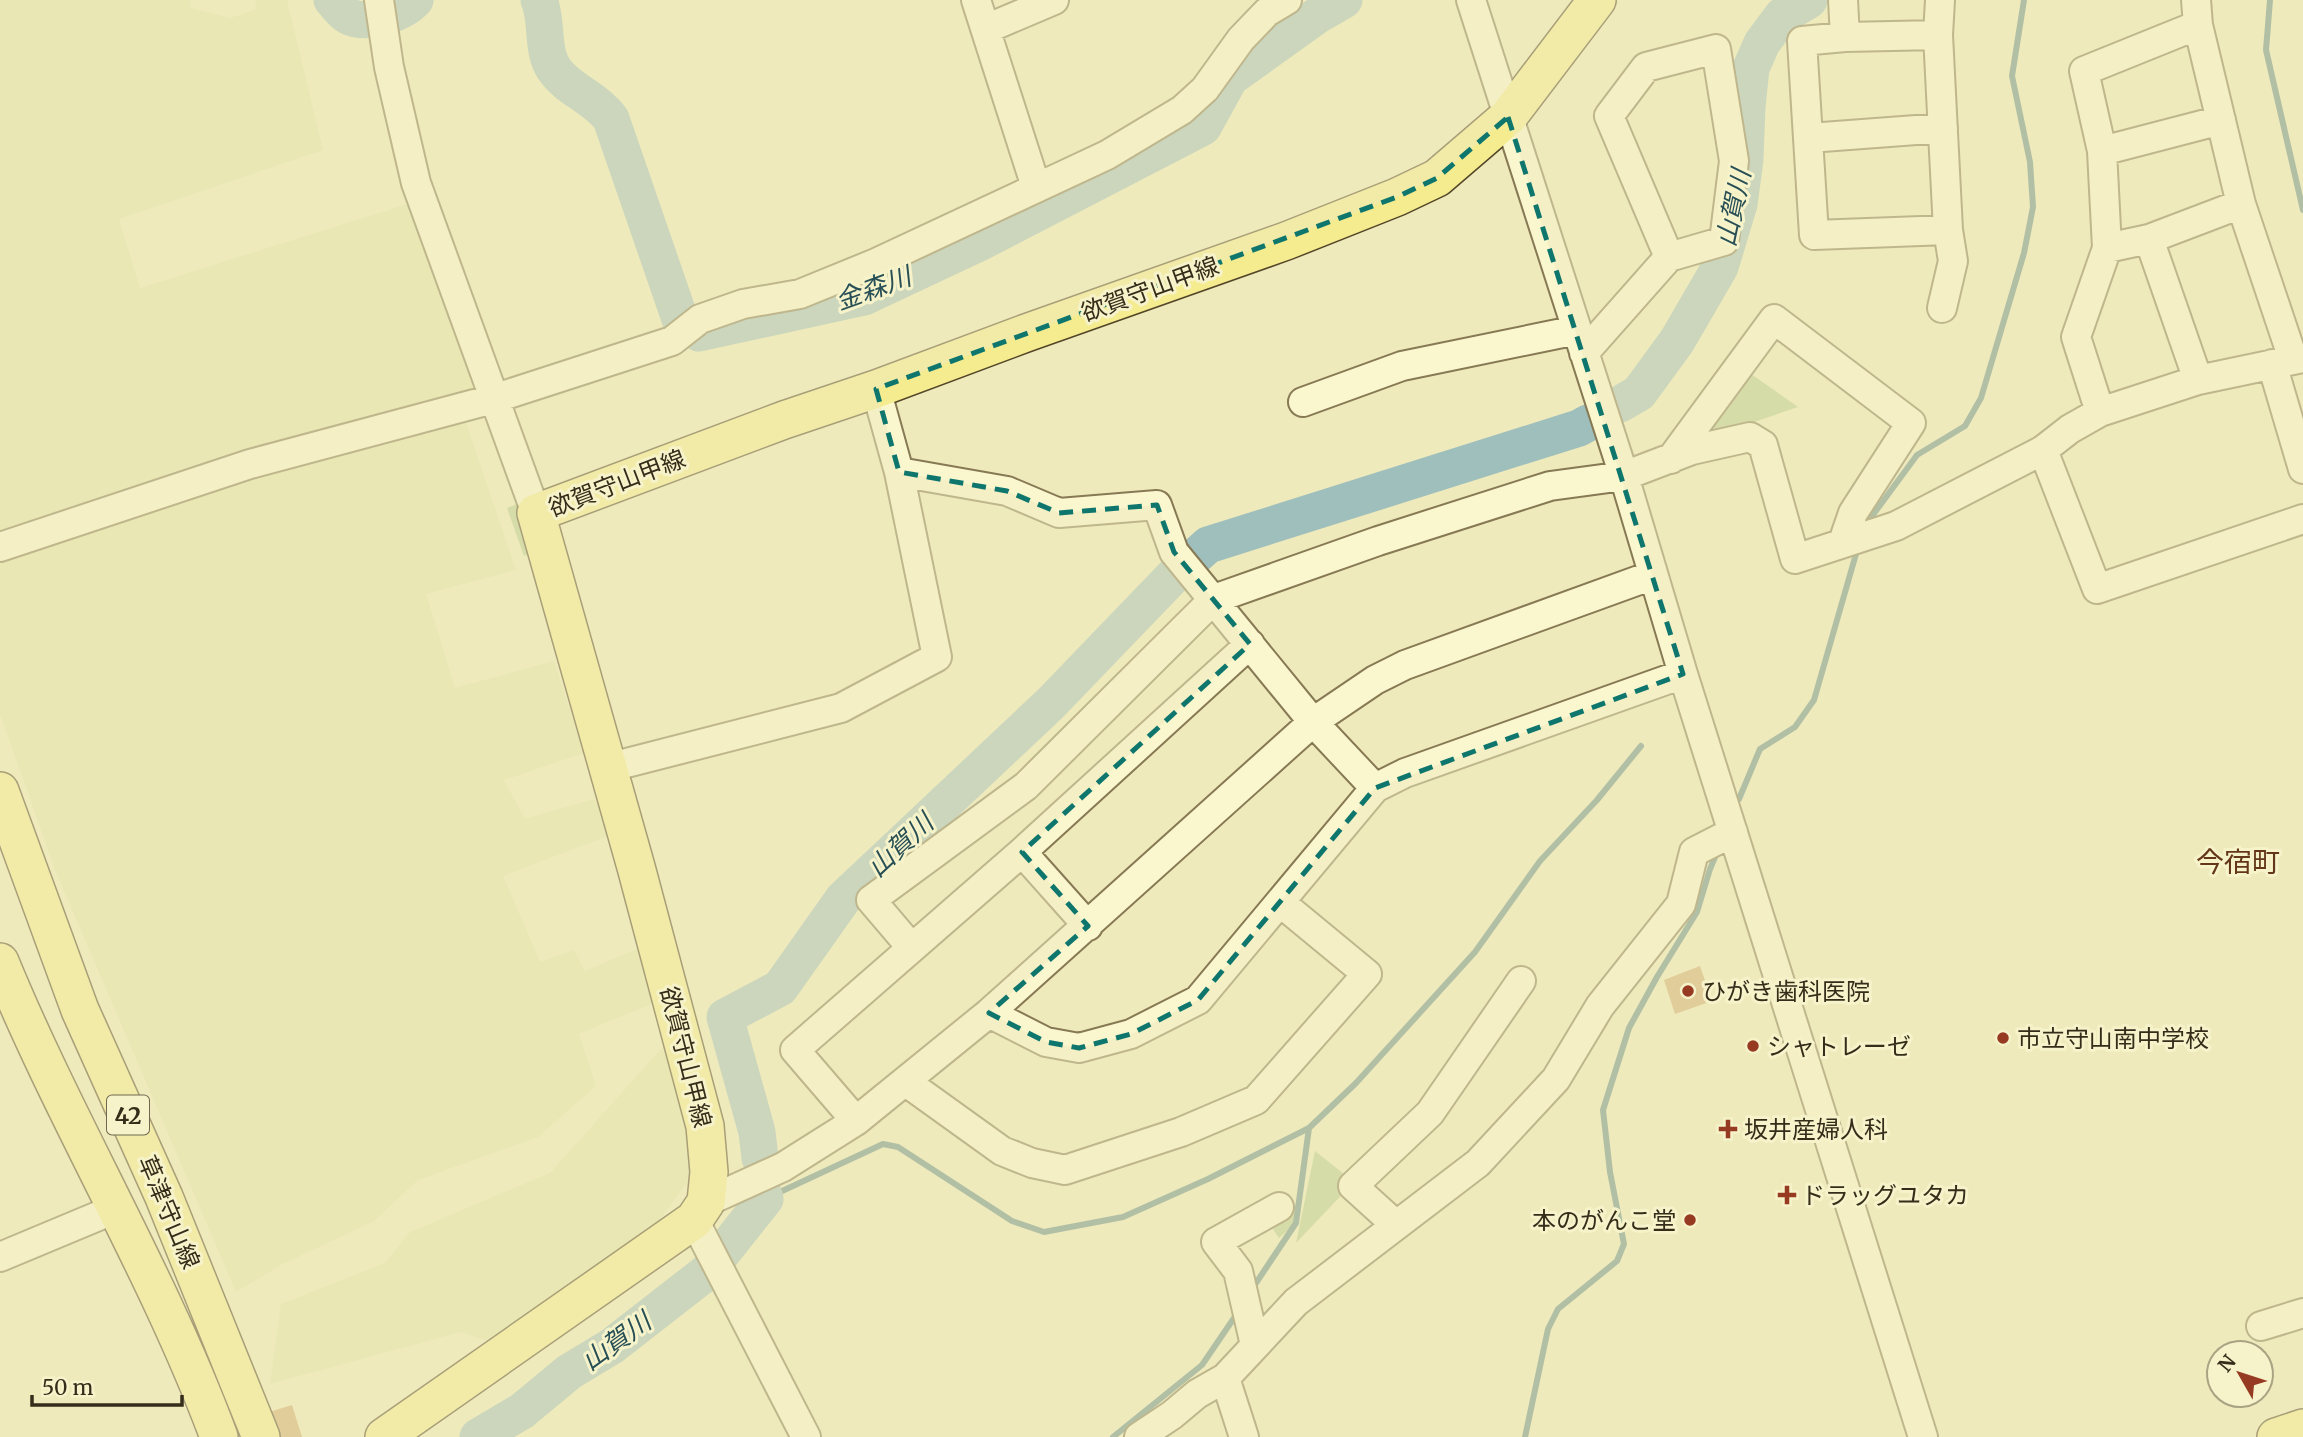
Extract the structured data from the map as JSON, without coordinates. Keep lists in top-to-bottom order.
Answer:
{
  "streets": {
    "main road": ["欲賀守山甲線", "42", "草津守山線"]
  },
  "districts": ["今宿町"],
  "water": ["山賀川", "金森川"],
  "places": {
    "other": [
      "ひがき歯科医院",
      "市立守山南中学校",
      "シャトレーゼ",
      "本のがんこ堂"
    ],
    "health": ["坂井産婦人科", "ドラッグユタカ"]
  },
  "scale_bar": "50 m",
  "north": "top left"
}
